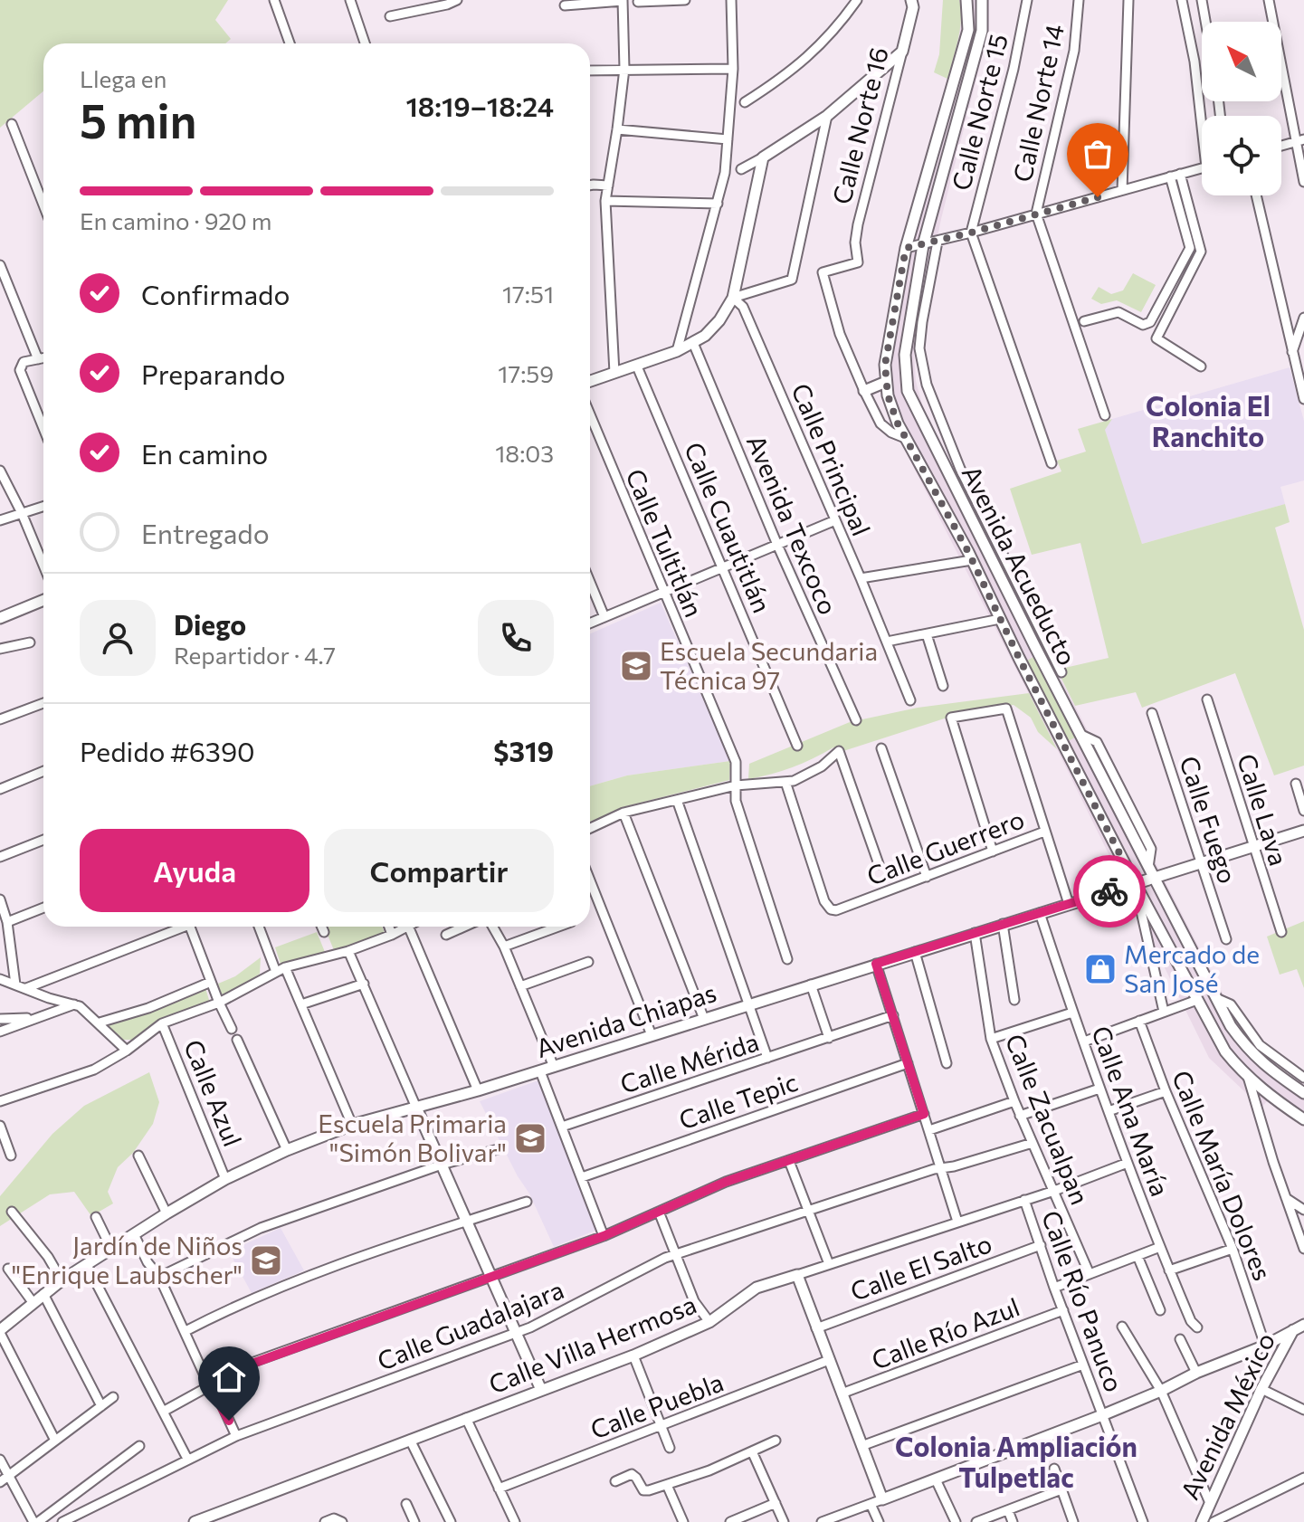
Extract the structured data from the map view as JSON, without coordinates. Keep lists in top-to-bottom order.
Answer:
{
  "streets": {
    "street": [
      "Calle Norte 14",
      "Calle Norte 15",
      "Calle Norte 16",
      "Calle Principal",
      "Avenida Texcoco",
      "Calle Cuautitlán",
      "Calle Tultitlán",
      "Avenida Acueducto",
      "Calle Lava",
      "Calle Fuego",
      "Calle Guerrero",
      "Avenida Chiapas",
      "Calle Mérida",
      "Calle Azul",
      "Calle Tepic",
      "Calle Ana María",
      "Calle Zacualpan",
      "Calle María Dolores",
      "Calle El Salto",
      "Calle Río Panuco",
      "Calle Guadalajara",
      "Calle Río Azul",
      "Calle Villa Hermosa",
      "Calle Puebla",
      "Avenida México"
    ]
  },
  "crossings": [
    ["Avenida Acueducto", "Avenida Chiapas"],
    ["Calle Lava", "Avenida Chiapas"],
    ["Calle Fuego", "Avenida Chiapas"],
    ["Calle Guerrero", "Avenida Chiapas"],
    ["Avenida Chiapas", "Calle Azul"],
    ["Avenida Chiapas", "Calle Ana María"],
    ["Avenida Chiapas", "Calle Zacualpan"],
    ["Calle Ana María", "Calle Villa Hermosa"],
    ["Calle Zacualpan", "Calle Guadalajara"],
    ["Calle Zacualpan", "Calle Villa Hermosa"],
    ["Calle El Salto", "Calle Río Panuco"],
    ["Calle Río Panuco", "Calle Río Azul"],
    ["Calle Río Panuco", "Calle Villa Hermosa"]
  ],
  "districts": ["Colonia El Ranchito", "Colonia Ampliación Tulpetlac"],
  "places": {
    "school or university": ["Escuela Secundaria Técnica 97", "Escuela Primaria \"Simón Bolivar\"", "Jardín de Niños \"Enrique Laubscher\""],
    "shop": ["Mercado de San José"]
  },
  "north": "top left",
  "page": {
    "heading": ["5 min", "Llega en", "18:19–18:24"],
    "panel": [
      "Diego",
      "Repartidor · 4.7",
      "Pedido #6390",
      "$319"
    ],
    "bar": "En camino · 920 m",
    "list": [
      ["Confirmado", "17:51"],
      ["Preparando", "17:59"],
      ["En camino", "18:03"],
      "Entregado"
    ],
    "buttons": ["Ayuda", "Compartir"]
  }
}
